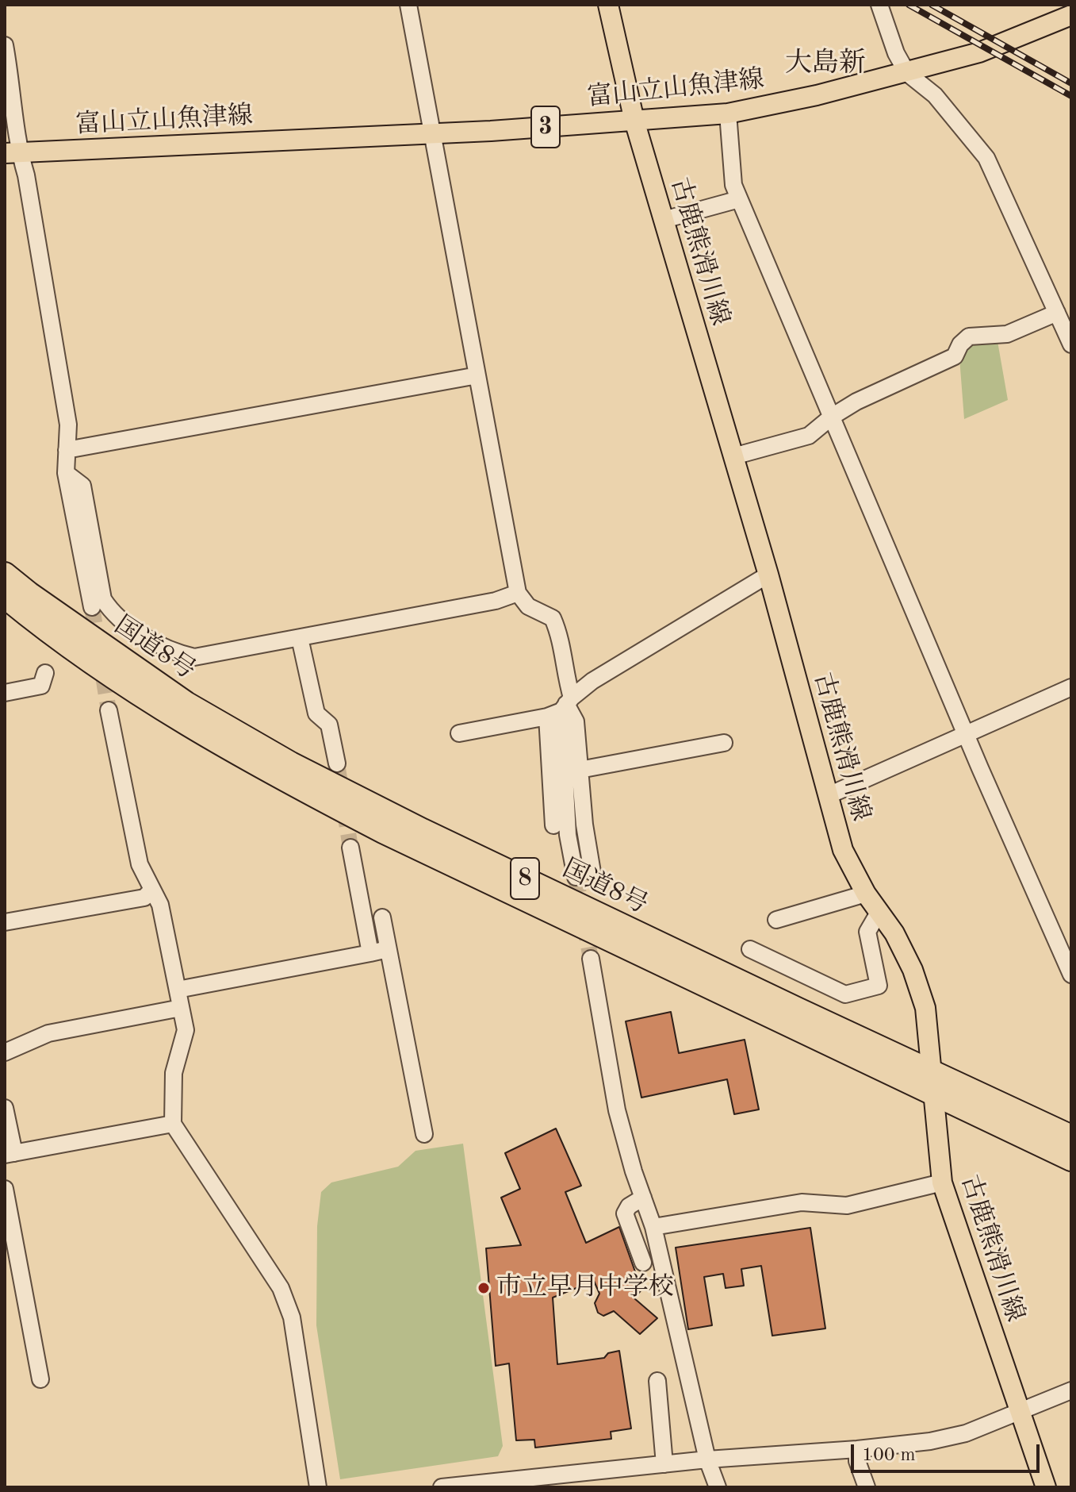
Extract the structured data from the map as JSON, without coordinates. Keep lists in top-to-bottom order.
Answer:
{
  "streets": {
    "highway": ["国道8号", "8"],
    "main road": ["富山立山魚津線", "3", "古鹿熊滑川線"]
  },
  "crossings": [
    ["富山立山魚津線", "古鹿熊滑川線"],
    ["古鹿熊滑川線", "国道8号"]
  ],
  "districts": ["大島新"],
  "places": ["市立早月中学校"],
  "scale_bar": "100 m"
}
